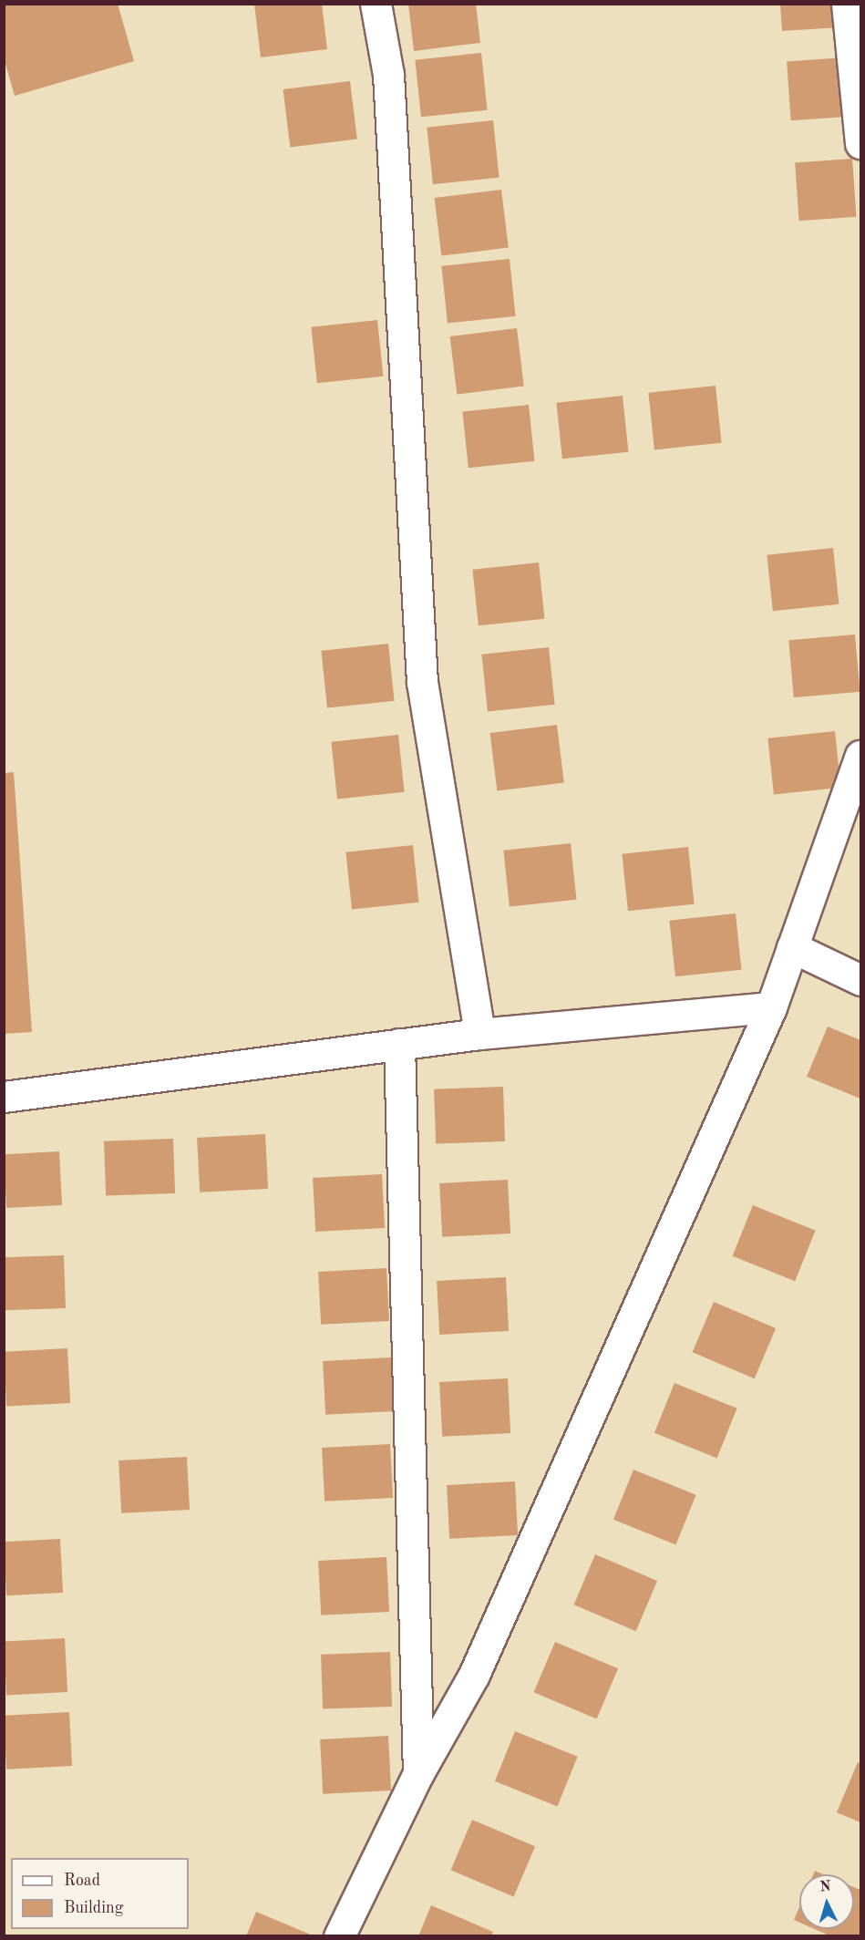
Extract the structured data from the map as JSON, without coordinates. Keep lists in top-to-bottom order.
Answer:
{
  "legend": ["Road", "Building"],
  "north": "top"
}
